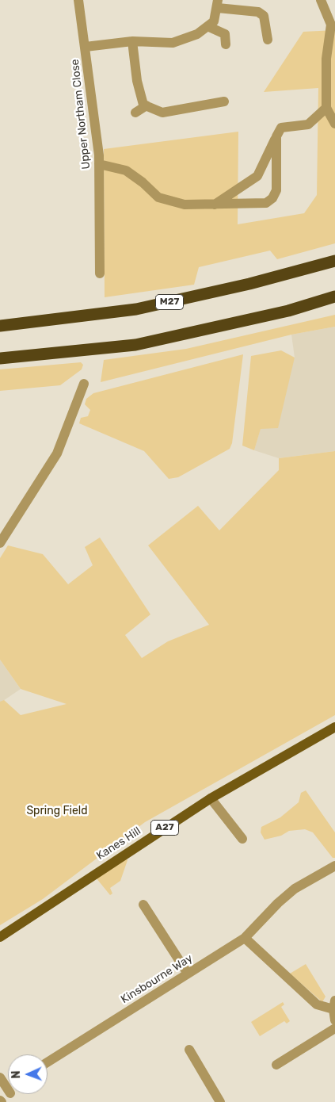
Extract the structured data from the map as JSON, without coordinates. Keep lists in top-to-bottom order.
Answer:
{
  "streets": {
    "highway": ["M27"],
    "main road": ["A27", "Kanes Hill"],
    "street": ["Upper Northam Close", "Kinsbourne Way"]
  },
  "parks": ["Spring Field"],
  "north": "left"
}
